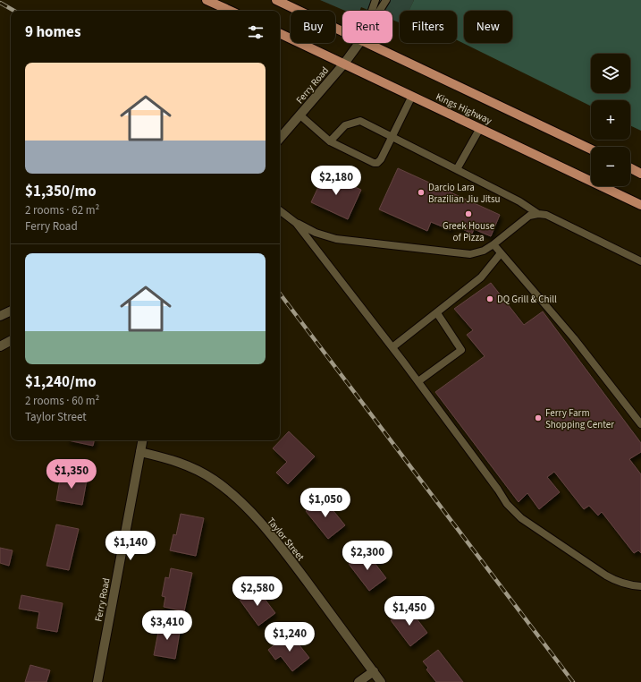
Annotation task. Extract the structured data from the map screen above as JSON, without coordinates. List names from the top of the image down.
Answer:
{
  "streets": {
    "main road": ["Kings Highway"],
    "street": ["Ferry Road", "Taylor Street"]
  },
  "crossings": [
    ["Ferry Road", "Kings Highway"],
    ["Ferry Road", "Taylor Street"]
  ],
  "places": [
    "Darcio Lara Brazilian Jiu Jitsu",
    "Greek House of Pizza",
    "DQ Grill & Chill",
    "Ferry Farm Shopping Center"
  ],
  "page": {
    "chip": [
      "Buy",
      "Rent",
      "Filters",
      "New"
    ],
    "heading": "9 homes",
    "map_buttons": ["+", "−"],
    "list": [
      {
        "name": "$1,350/mo",
        "note": "2 rooms · 62 m² · Ferry Road"
      },
      {
        "name": "$1,240/mo",
        "note": "2 rooms · 60 m² · Taylor Street"
      }
    ],
    "price": [
      "$2,180",
      "$1,350",
      "$1,050",
      "$1,140",
      "$2,300",
      "$2,580",
      "$1,450",
      "$3,410",
      "$1,240"
    ]
  }
}
